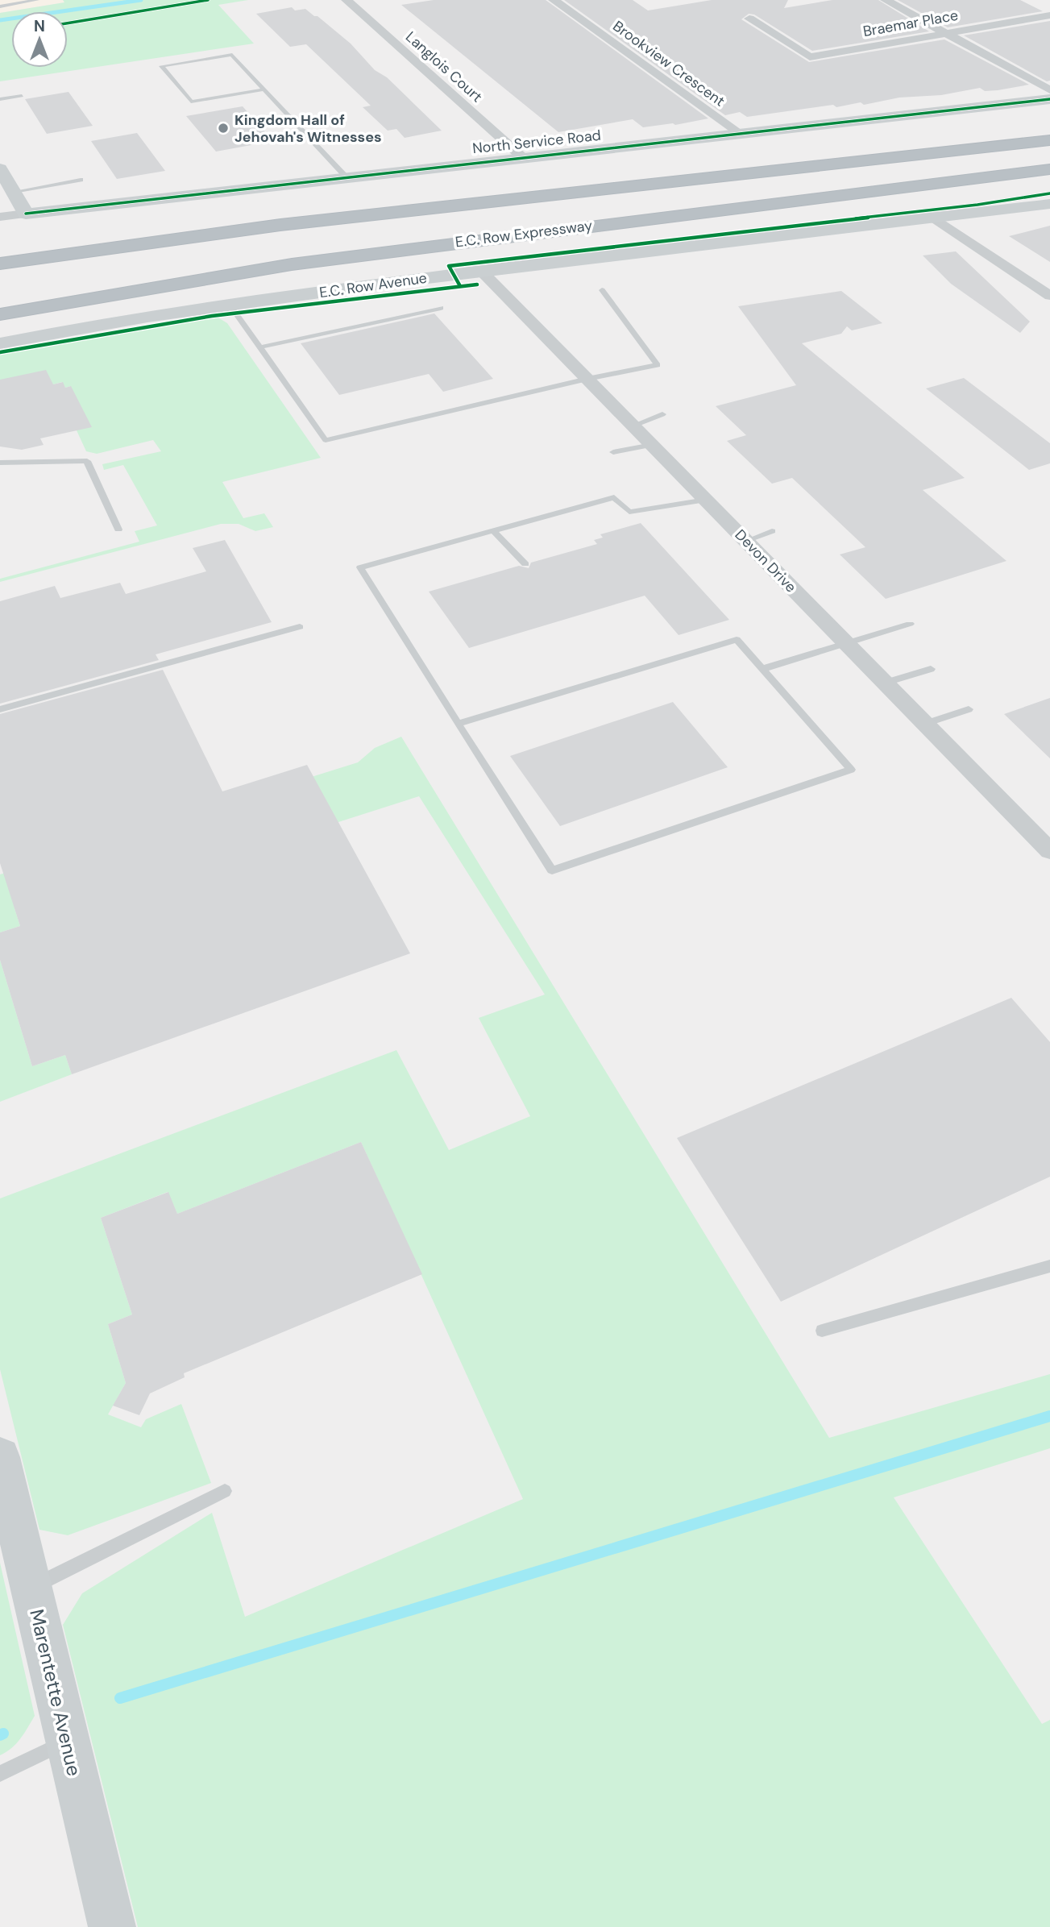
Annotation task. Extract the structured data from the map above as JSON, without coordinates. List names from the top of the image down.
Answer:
{
  "streets": {
    "highway": ["E.C. Row Expressway"],
    "street": [
      "Braemar Place",
      "Brookview Crescent",
      "Langlois Court",
      "North Service Road",
      "E.C. Row Avenue",
      "Devon Drive",
      "Marentette Avenue"
    ]
  },
  "crossings": [
    ["Brookview Crescent", "North Service Road"],
    ["Langlois Court", "North Service Road"],
    ["E.C. Row Avenue", "Devon Drive"]
  ],
  "places": ["Kingdom Hall of Jehovah's Witnesses"],
  "north": "top"
}
